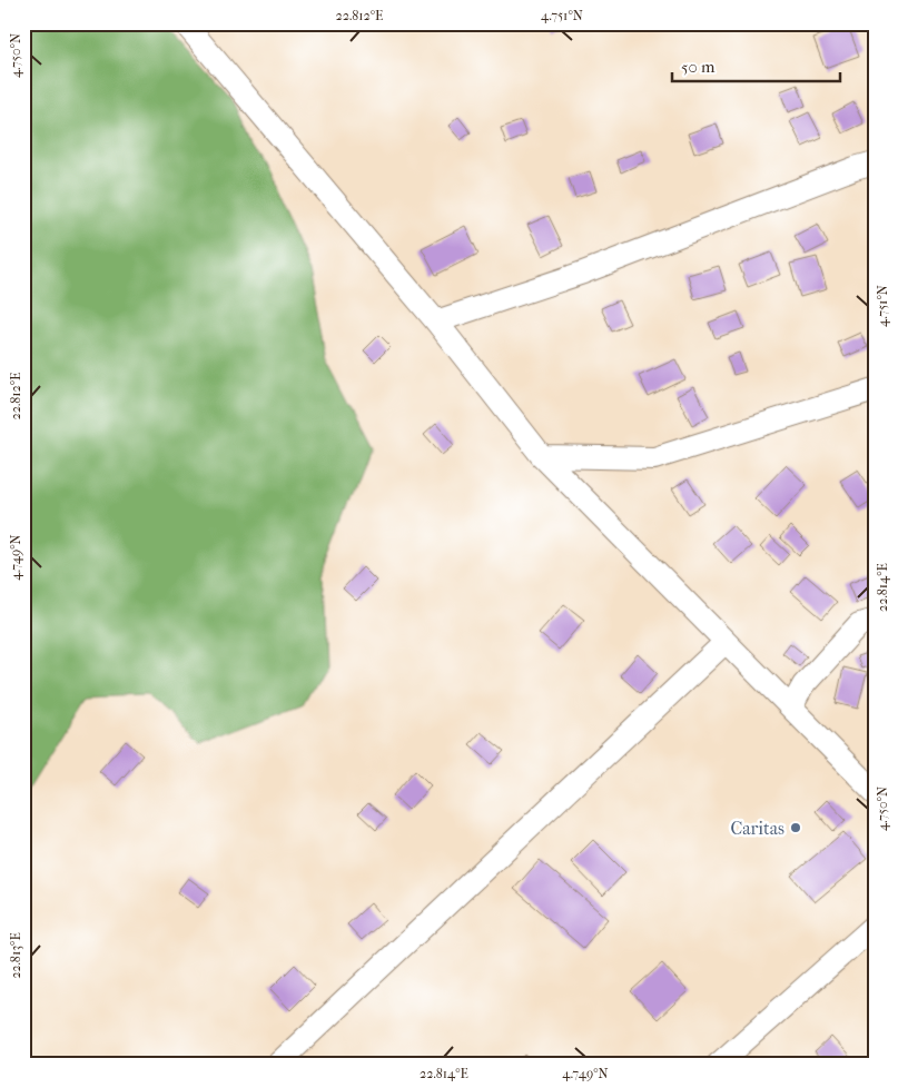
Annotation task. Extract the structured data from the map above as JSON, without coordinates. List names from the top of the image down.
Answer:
{
  "places": ["Caritas"],
  "scale_bar": "50 m",
  "coordinates": [
    "22.812°E",
    "4.751°N",
    "4.750°N",
    "4.749°N",
    "22.814°E",
    "22.813°E"
  ]
}
